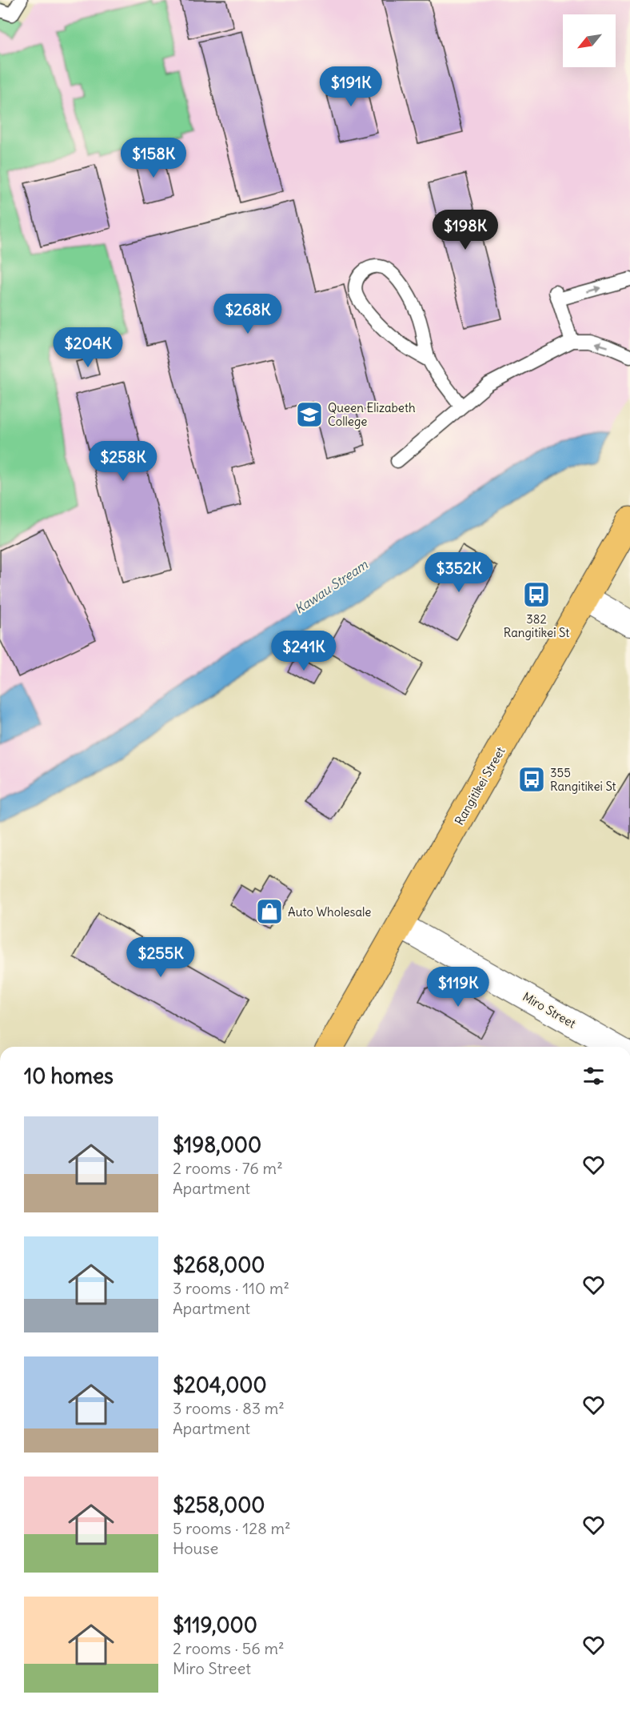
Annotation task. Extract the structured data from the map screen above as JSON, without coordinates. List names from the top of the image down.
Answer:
{
  "streets": {
    "highway": ["Rangitikei Street"],
    "street": ["Miro Street"]
  },
  "crossings": [
    ["Rangitikei Street", "Miro Street"]
  ],
  "water": ["Kawau Stream"],
  "places": {
    "school or university": ["Queen Elizabeth College"],
    "bus stop": ["382 Rangitikei St", "355 Rangitikei St"],
    "shop": ["Auto Wholesale"]
  },
  "north": "bottom left",
  "page": {
    "price": [
      "$191K",
      "$158K",
      "$198K",
      "$268K",
      "$204K",
      "$258K",
      "$352K",
      "$241K",
      "$255K",
      "$119K"
    ],
    "heading": "10 homes",
    "list": [
      {
        "name": "$198,000",
        "note": "2 rooms · 76 m² · Apartment"
      },
      {
        "name": "$268,000",
        "note": "3 rooms · 110 m² · Apartment"
      },
      {
        "name": "$204,000",
        "note": "3 rooms · 83 m² · Apartment"
      },
      {
        "name": "$258,000",
        "note": "5 rooms · 128 m² · House"
      },
      {
        "name": "$119,000",
        "note": "2 rooms · 56 m² · Miro Street"
      }
    ]
  }
}
